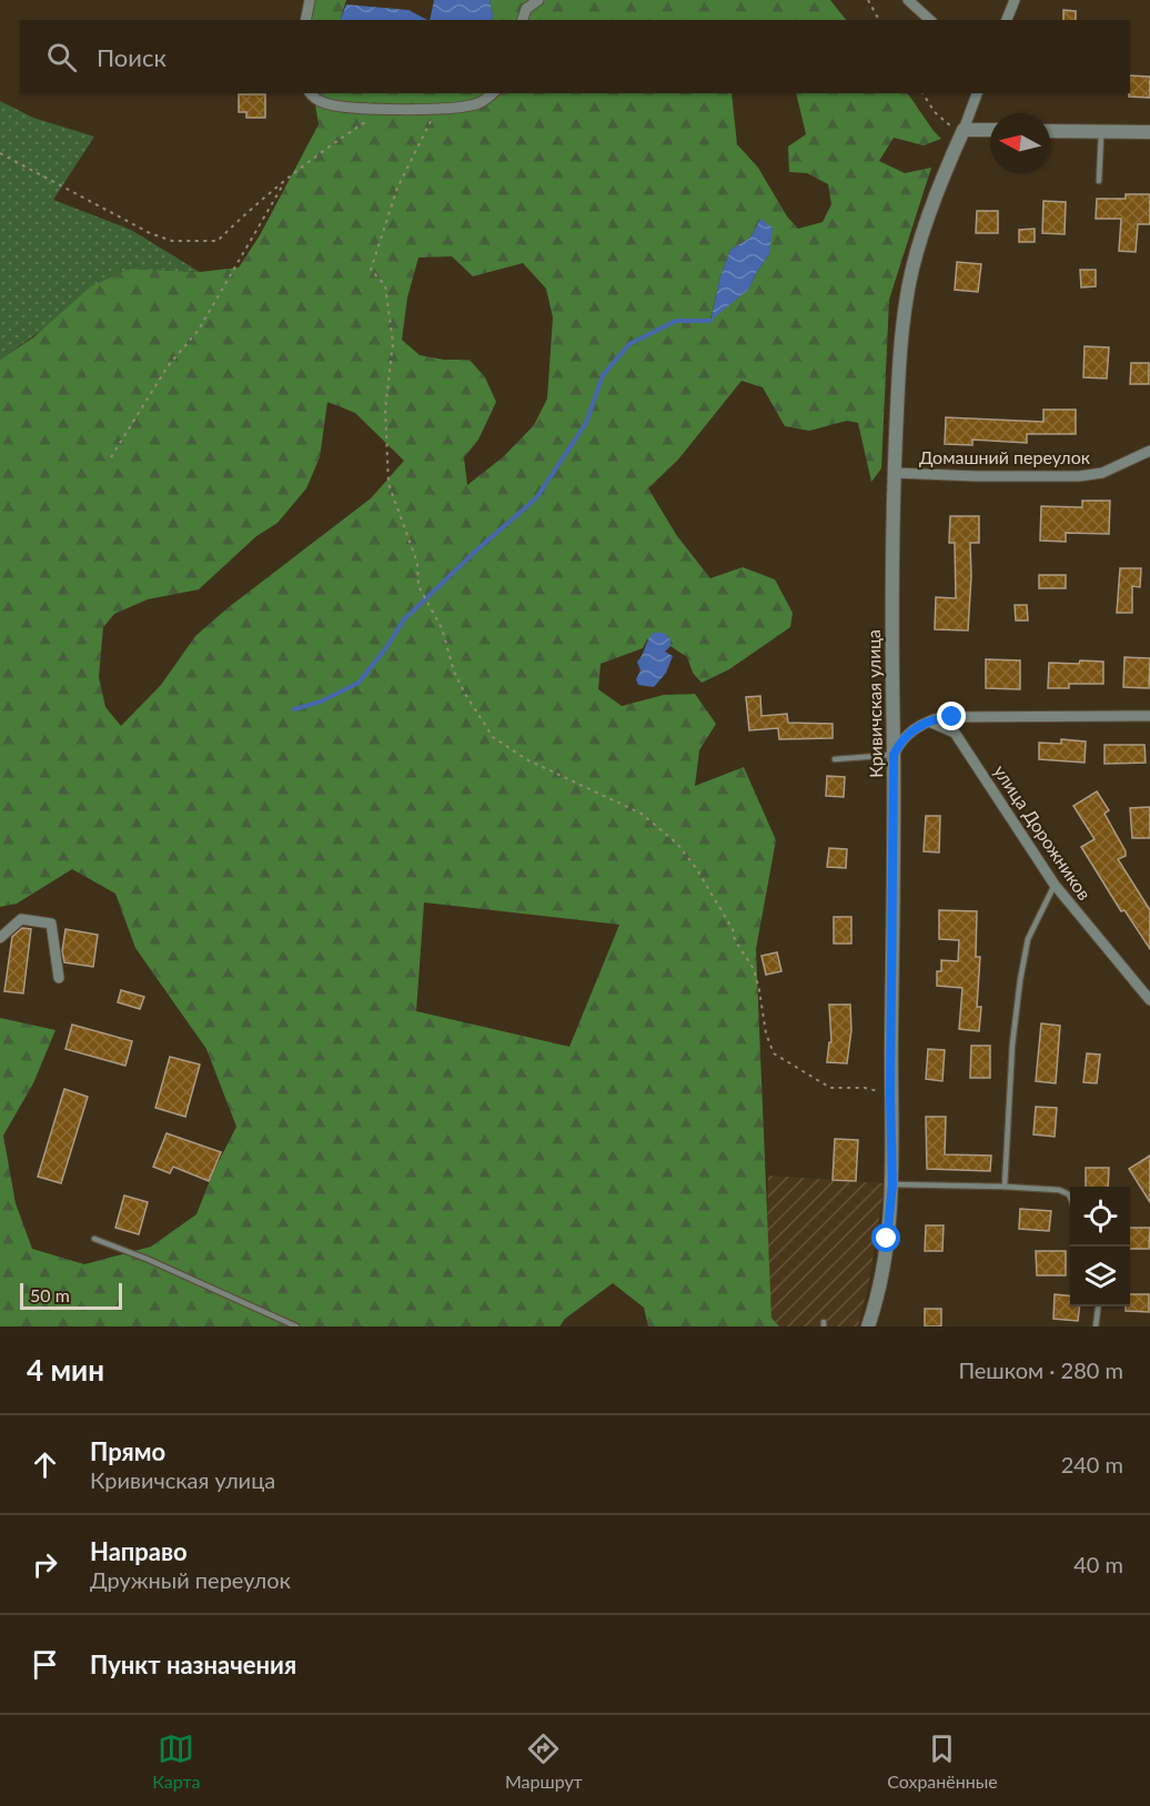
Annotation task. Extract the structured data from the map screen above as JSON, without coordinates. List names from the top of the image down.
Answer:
{
  "streets": {
    "street": ["Домашний переулок", "Кривичская улица", "улица Дорожников"]
  },
  "crossings": [
    ["Домашний переулок", "Кривичская улица"]
  ],
  "scale_bar": "50 m",
  "north": "left",
  "page": {
    "search": "Поиск",
    "scale": "50 m",
    "heading": ["4 мин", "Пешком · 280 m"],
    "list": [
      ["Прямо", "Кривичская улица", "240 m"],
      ["Направо", "Дружный переулок", "40 m"],
      "Пункт назначения"
    ],
    "nav": ["Карта", "Маршрут", "Сохранённые"]
  }
}
